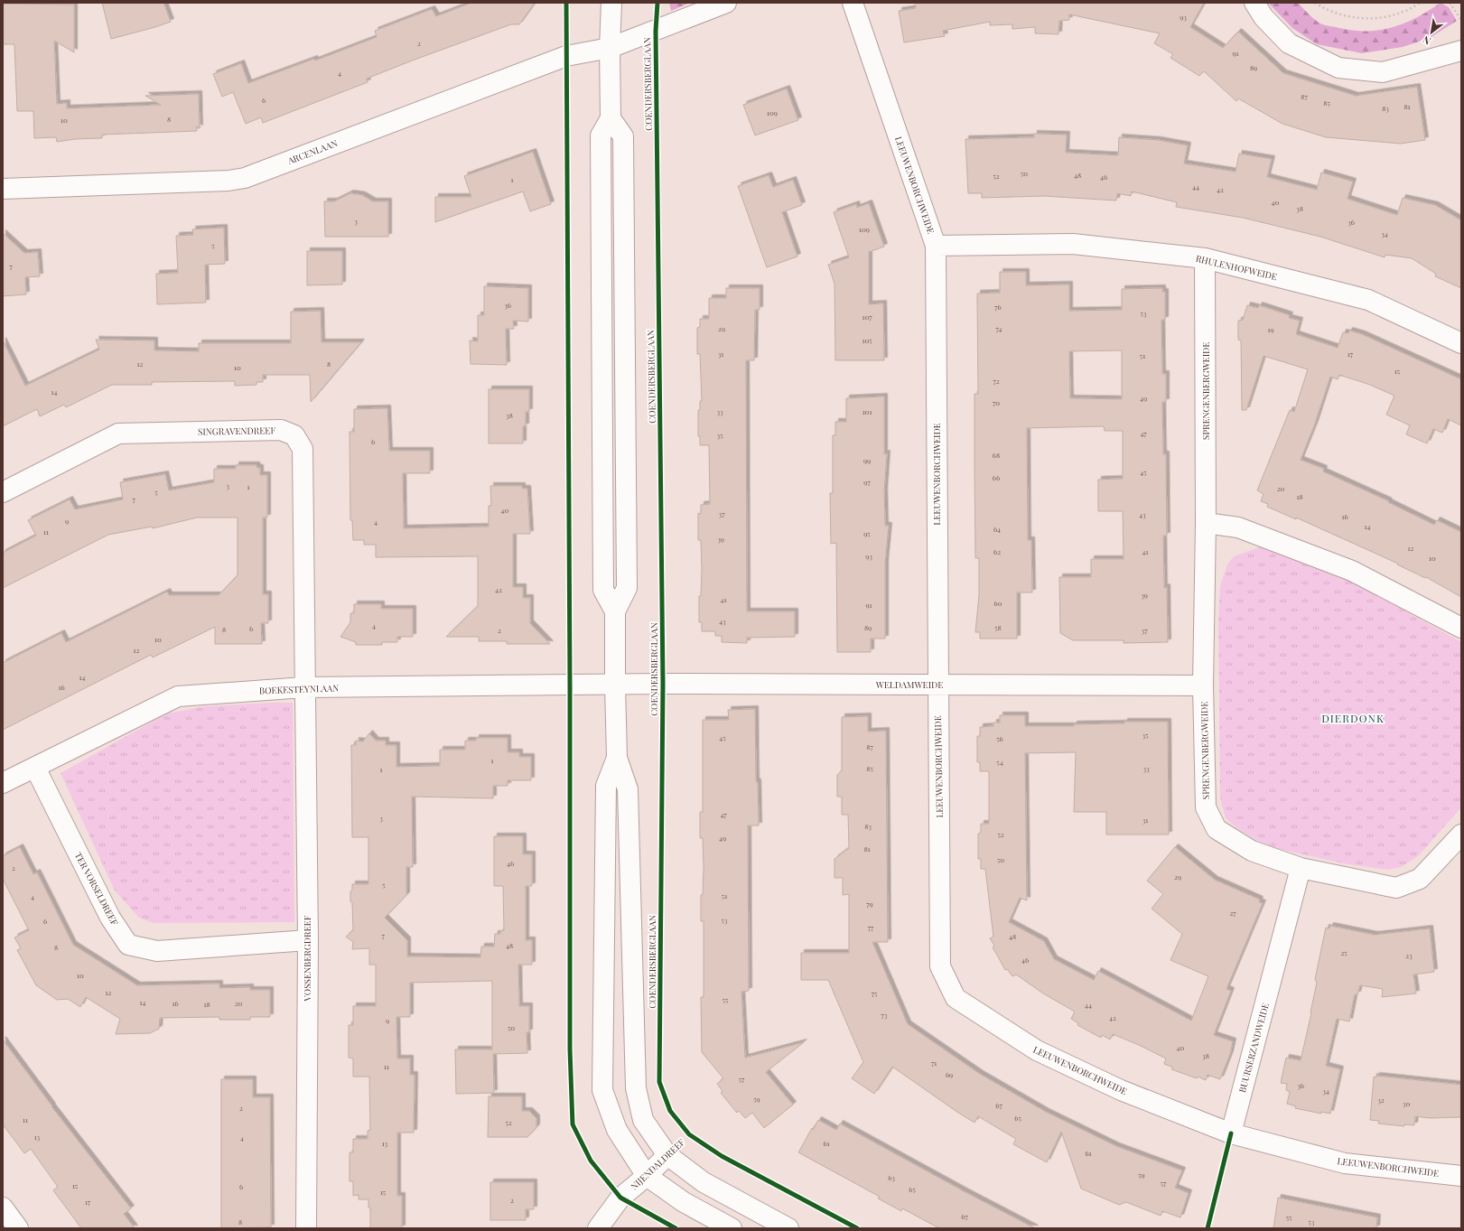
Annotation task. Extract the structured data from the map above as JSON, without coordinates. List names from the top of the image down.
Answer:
{
  "streets": {
    "street": [
      "COENDERSBERGLAAN",
      "ARCENLAAN",
      "LEEUWENBORCHWEIDE",
      "RHULENHOFWEIDE",
      "SPRENGENBERGWEIDE",
      "SINGRAVENDREEF",
      "WELDAMWEIDE",
      "BOEKESTEYNLAAN",
      "TER VORSELDREEF",
      "VOSSENBERGDREEF",
      "BUURSERZANDWEIDE",
      "NIJENDALDREEF"
    ]
  },
  "crossings": [
    ["COENDERSBERGLAAN", "ARCENLAAN"],
    ["COENDERSBERGLAAN", "WELDAMWEIDE"],
    ["COENDERSBERGLAAN", "BOEKESTEYNLAAN"],
    ["COENDERSBERGLAAN", "NIJENDALDREEF"],
    ["LEEUWENBORCHWEIDE", "RHULENHOFWEIDE"],
    ["LEEUWENBORCHWEIDE", "WELDAMWEIDE"],
    ["LEEUWENBORCHWEIDE", "BUURSERZANDWEIDE"],
    ["RHULENHOFWEIDE", "SPRENGENBERGWEIDE"],
    ["SPRENGENBERGWEIDE", "WELDAMWEIDE"],
    ["SPRENGENBERGWEIDE", "BUURSERZANDWEIDE"],
    ["SINGRAVENDREEF", "BOEKESTEYNLAAN"],
    ["SINGRAVENDREEF", "VOSSENBERGDREEF"],
    ["WELDAMWEIDE", "BOEKESTEYNLAAN"],
    ["BOEKESTEYNLAAN", "TER VORSELDREEF"],
    ["BOEKESTEYNLAAN", "VOSSENBERGDREEF"],
    ["TER VORSELDREEF", "VOSSENBERGDREEF"]
  ],
  "districts": ["DIERDONK"],
  "house_numbers": [
    "93",
    "2",
    "91",
    "89",
    "4",
    "87",
    "6",
    "85",
    "81",
    "83",
    "109",
    "8",
    "10",
    "50",
    "48",
    "52",
    "46",
    "1",
    "44",
    "42",
    "40",
    "38",
    "3",
    "36",
    "109",
    "34",
    "5",
    "7",
    "36",
    "76",
    "53",
    "107",
    "29",
    "74",
    "19",
    "105",
    "31",
    "17",
    "51",
    "12",
    "8",
    "10",
    "15",
    "72",
    "14",
    "49",
    "70",
    "33",
    "101",
    "38",
    "47",
    "35",
    "6",
    "68",
    "99",
    "45",
    "66",
    "97",
    "3",
    "1",
    "20",
    "5",
    "18",
    "7",
    "40",
    "37",
    "43",
    "16",
    "9",
    "4",
    "14",
    "64",
    "11",
    "95",
    "39",
    "12",
    "62",
    "41",
    "93",
    "10",
    "42",
    "39",
    "41",
    "60",
    "91",
    "43",
    "4",
    "89",
    "58",
    "6",
    "8",
    "2",
    "37",
    "10",
    "12",
    "14",
    "16",
    "35",
    "45",
    "56",
    "87",
    "1",
    "54",
    "85",
    "33",
    "1",
    "47",
    "3",
    "31",
    "83",
    "52",
    "49",
    "81",
    "50",
    "46",
    "2",
    "29",
    "5",
    "51",
    "4",
    "79",
    "27",
    "53",
    "6",
    "77",
    "7",
    "48",
    "48",
    "8",
    "25",
    "23",
    "46",
    "10",
    "12",
    "75",
    "55",
    "14",
    "16",
    "20",
    "18",
    "44",
    "73",
    "42",
    "9",
    "50",
    "40",
    "38",
    "71",
    "11",
    "69",
    "57",
    "36",
    "34",
    "59",
    "32",
    "30",
    "67",
    "2",
    "65",
    "11",
    "52",
    "13",
    "4",
    "13",
    "61",
    "61",
    "59",
    "63",
    "57",
    "15",
    "6",
    "65",
    "15",
    "2",
    "17",
    "67",
    "55",
    "8",
    "53"
  ],
  "north": "bottom left"
}
